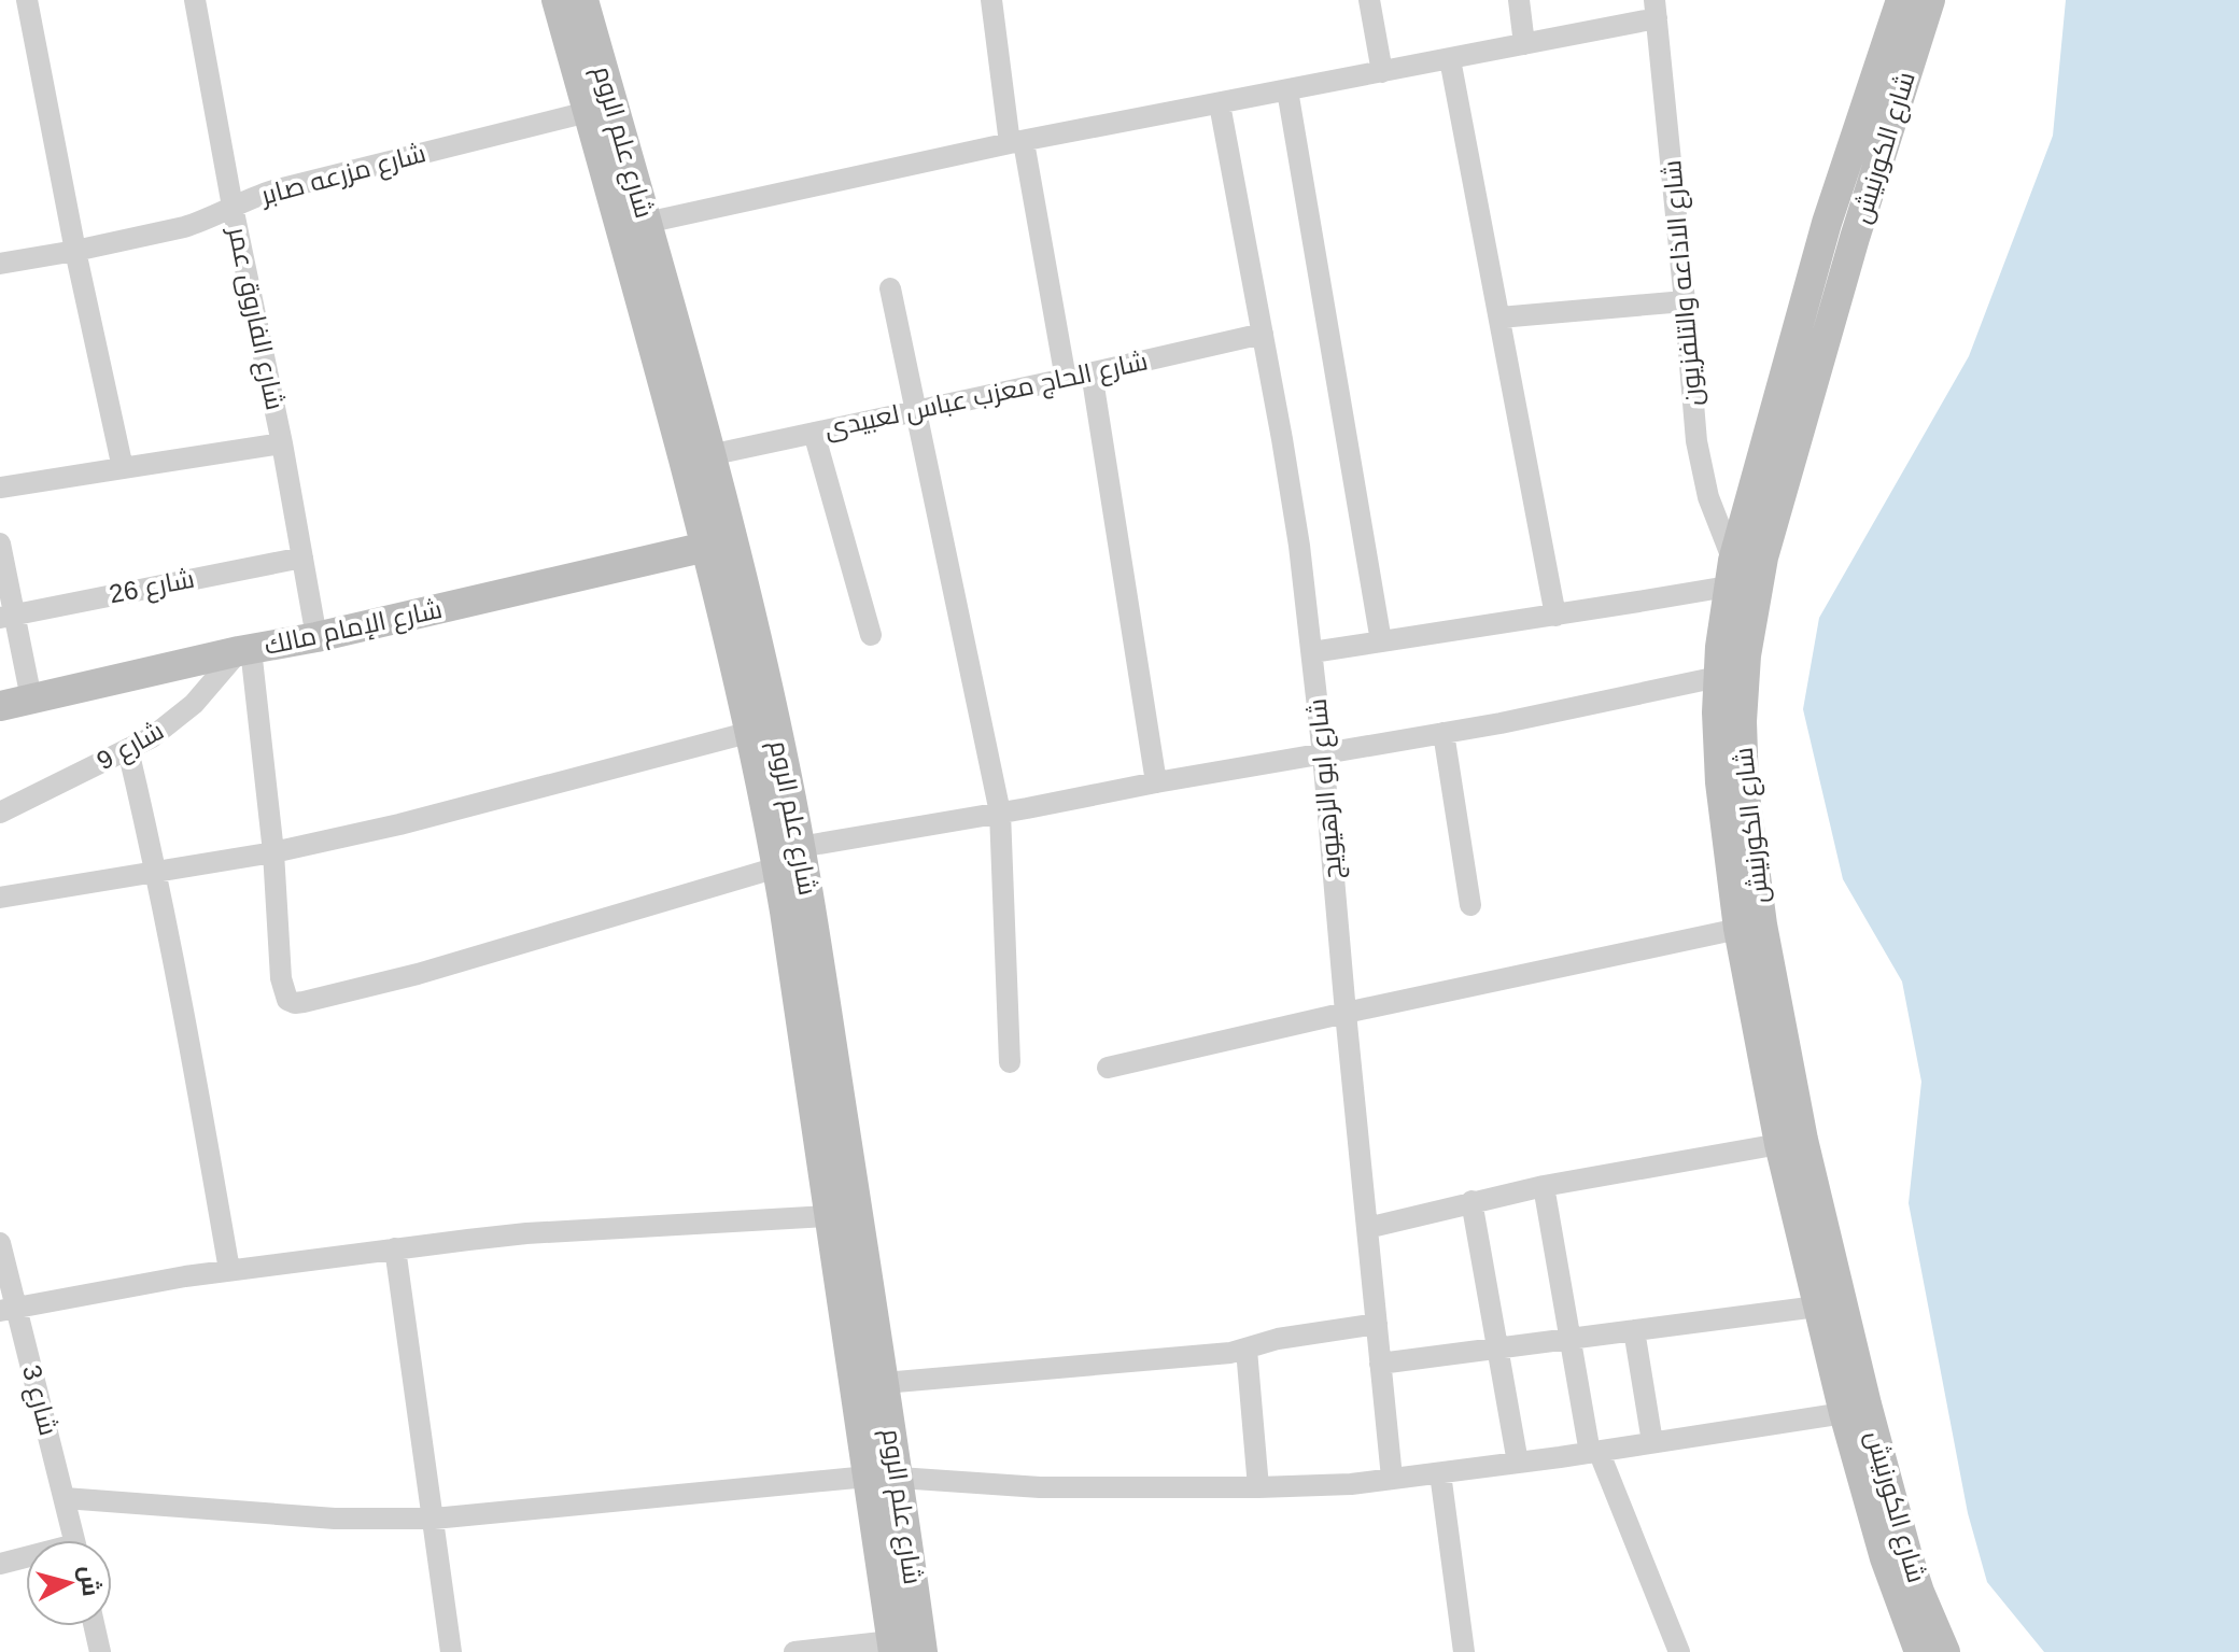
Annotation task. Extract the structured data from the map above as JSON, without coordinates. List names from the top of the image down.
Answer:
{
  "streets": {
    "street": [
      "شارع علم الروم",
      "شارع الكورنيش",
      "شارع مزرعه صابر",
      "شارع الاذاعه والتلفزيون",
      "شارع الفاروق عمر",
      "شارع الحاج معزب عباس لعبيدى",
      "شارع 26",
      "شارع الإمام مالك",
      "شارع 9",
      "شارع ابو الزهيويج",
      "شارع 3"
    ]
  },
  "crossings": [
    ["شارع علم الروم", "شارع مزرعه صابر"],
    ["شارع علم الروم", "شارع الحاج معزب عباس لعبيدى"],
    ["شارع علم الروم", "شارع الإمام مالك"],
    ["شارع الكورنيش", "شارع الاذاعه والتلفزيون"],
    ["شارع مزرعه صابر", "شارع الفاروق عمر"],
    ["شارع الفاروق عمر", "شارع 26"],
    ["شارع الفاروق عمر", "شارع الإمام مالك"],
    ["شارع الحاج معزب عباس لعبيدى", "شارع ابو الزهيويج"],
    ["شارع الإمام مالك", "شارع 9"]
  ],
  "north": "right"
}
